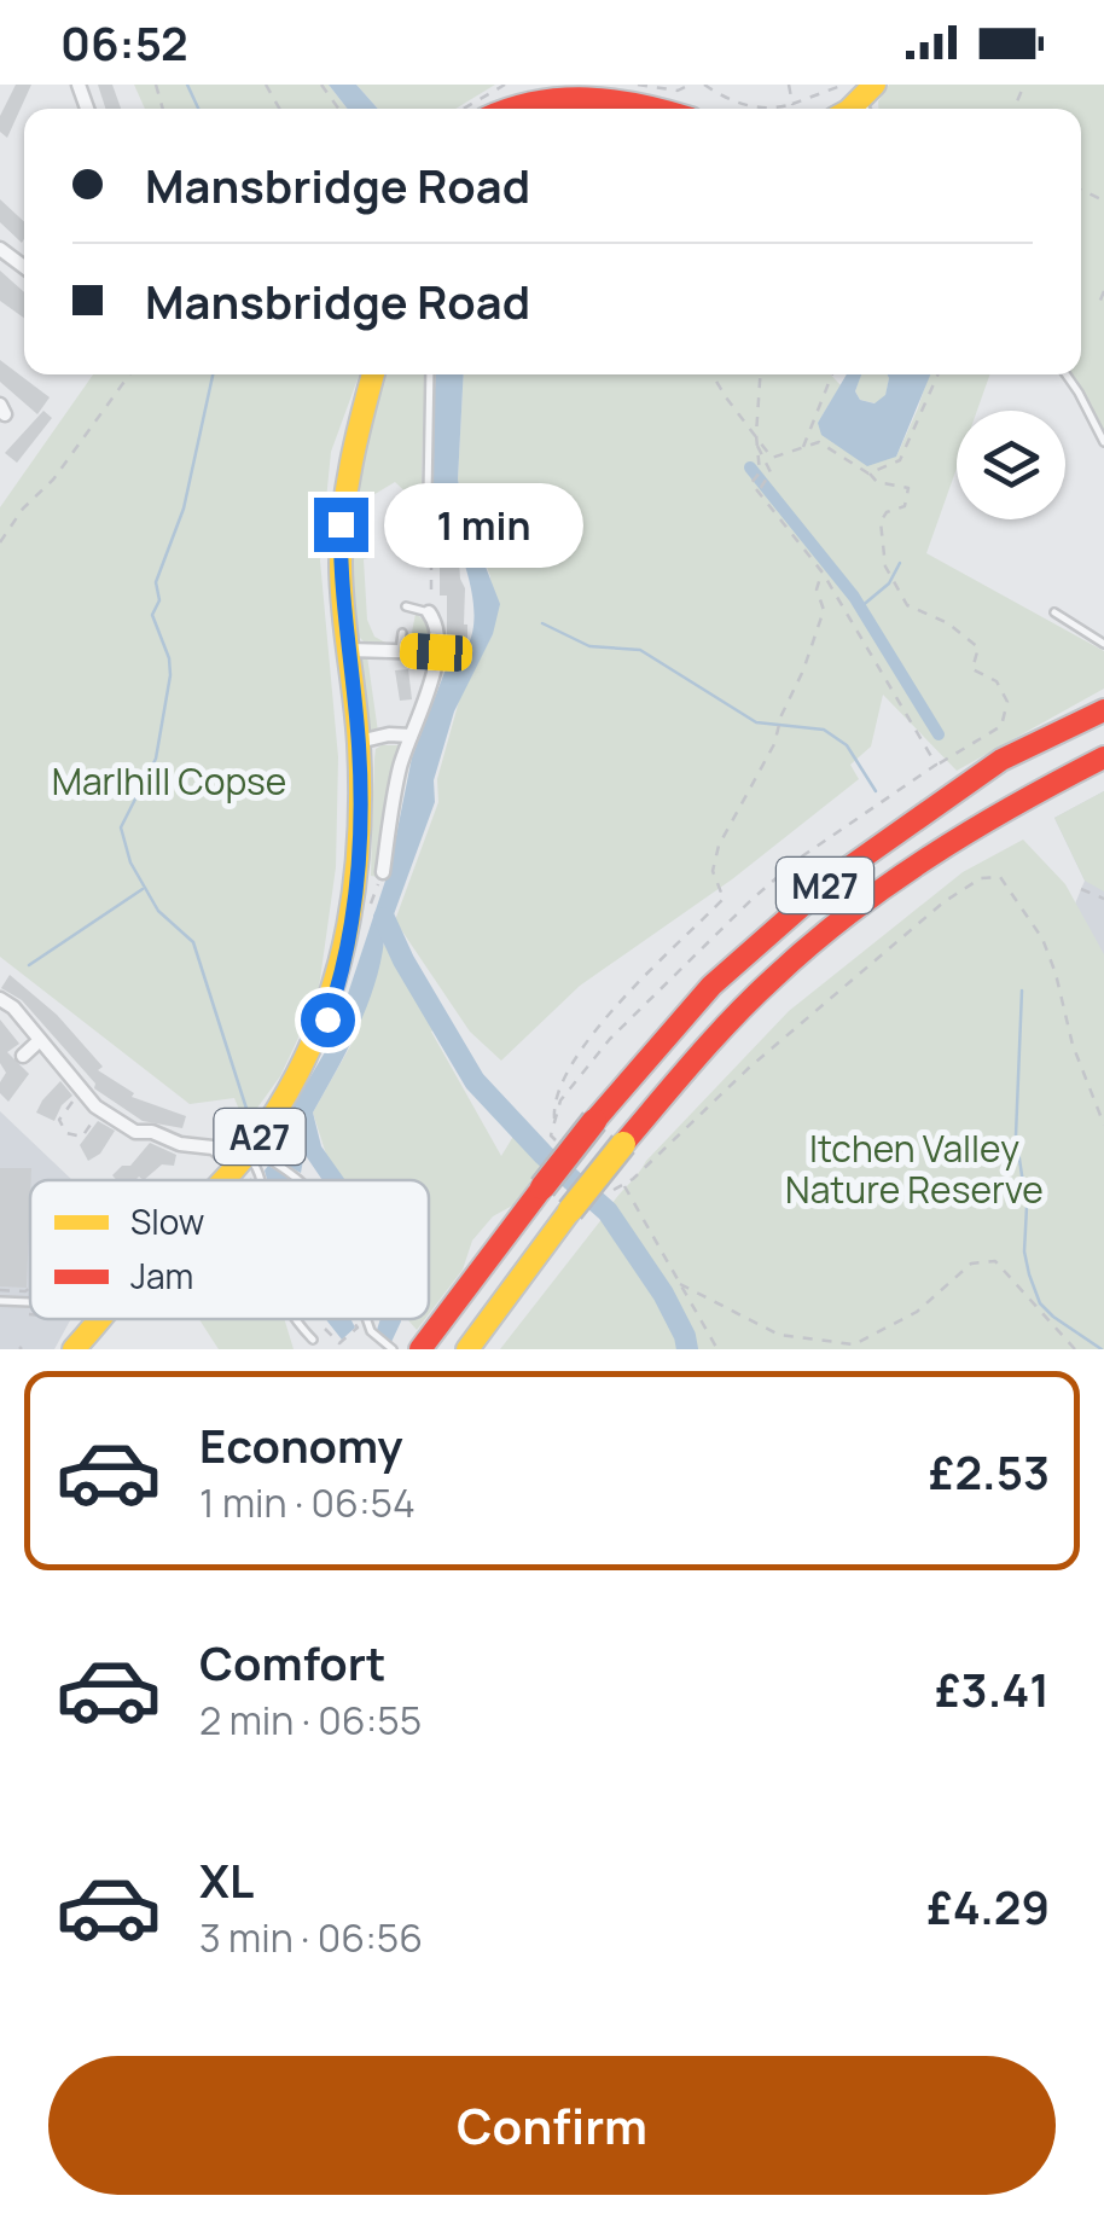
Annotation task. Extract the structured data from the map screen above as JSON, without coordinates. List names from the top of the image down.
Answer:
{
  "streets": {
    "main road": ["M27", "A27"]
  },
  "parks": ["Marlhill Copse", "Itchen Valley Nature Reserve"],
  "legend": ["Slow", "Jam"],
  "page": {
    "status": "06:52",
    "banner": ["Mansbridge Road", "Mansbridge Road"],
    "bubble": "1 min",
    "list": [
      {
        "name": "Economy",
        "note": "1 min · 06:54",
        "value": "£2.53"
      },
      {
        "name": "Comfort",
        "note": "2 min · 06:55",
        "value": "£3.41"
      },
      {
        "name": "XL",
        "note": "3 min · 06:56",
        "value": "£4.29"
      }
    ],
    "buttons": "Confirm"
  }
}
